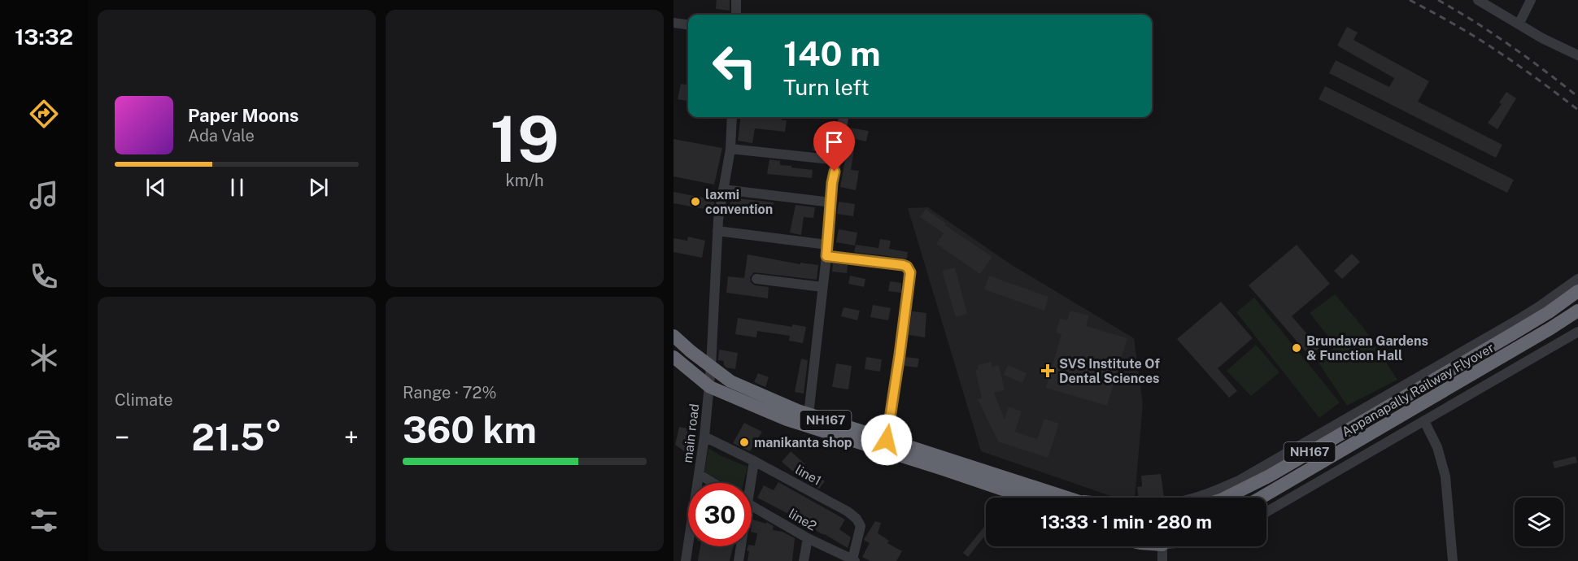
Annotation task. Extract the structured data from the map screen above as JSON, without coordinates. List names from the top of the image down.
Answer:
{
  "streets": {
    "highway": ["Appanapally Railway Flyover", "NH167"],
    "street": ["main road", "line1", "line2"]
  },
  "crossings": [
    ["NH167", "main road"],
    ["main road", "line1"],
    ["line1", "line2"]
  ],
  "places": {
    "other": ["laxmi convention", "Brundavan Gardens & Function Hall", "manikanta shop"],
    "health": ["SVS Institute Of Dental Sciences"]
  },
  "page": {
    "tabs": "13:32",
    "tile": [
      ["19", "km/h"],
      "Climate",
      ["Range · 72%", "360 km"]
    ],
    "turn": ["140 m", "Turn left"],
    "song": ["Paper Moons", "Ada Vale"],
    "heat": ["−", "21.5°", "+"],
    "limit": "30",
    "trip": "13:33 · 1 min · 280 m"
  }
}
